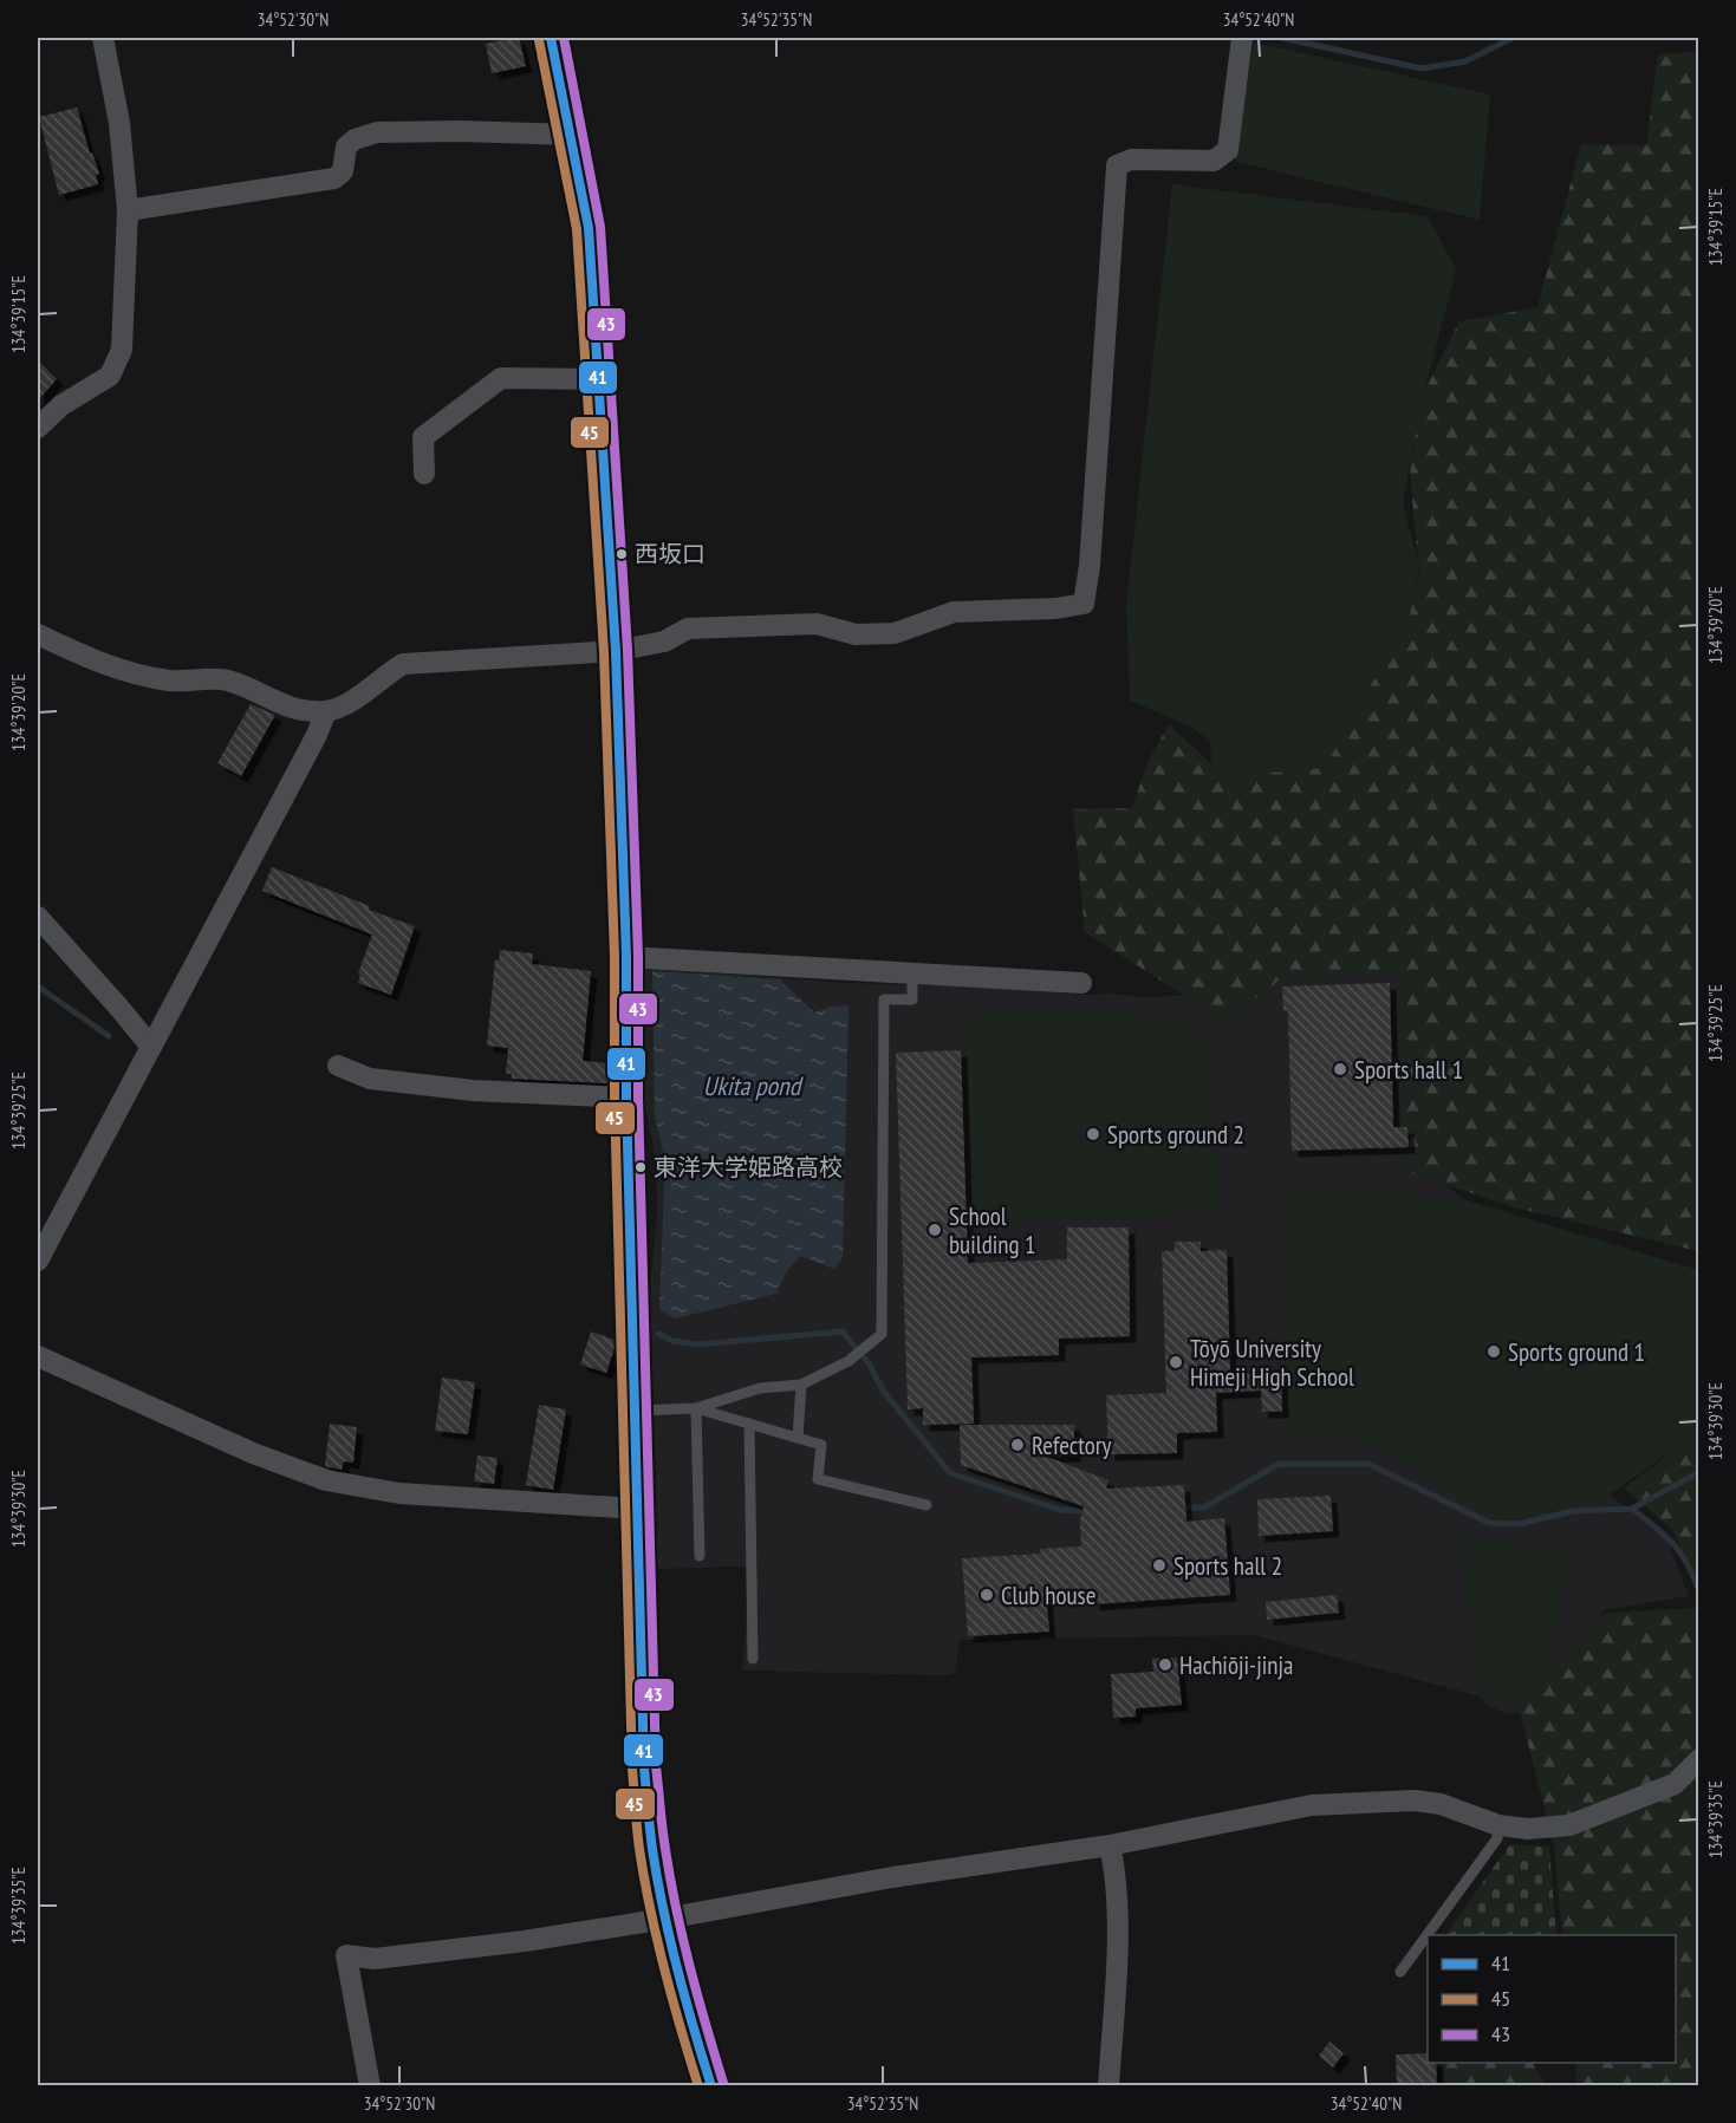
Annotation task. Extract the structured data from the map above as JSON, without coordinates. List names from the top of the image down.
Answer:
{
  "water": ["Ukita pond"],
  "places": [
    "西坂口",
    "Sports hall 1",
    "Sports ground 2",
    "東洋大学姫路高校",
    "School building 1",
    "Sports ground 1",
    "Tōyō University Himeji High School",
    "Refectory",
    "Sports hall 2",
    "Club house",
    "Hachiōji-jinja"
  ],
  "lines": ["transit line 41", "transit line 43", "transit line 45"],
  "legend": ["41", "45", "43"],
  "coordinates": [
    "34°52'30\"N",
    "34°52'35\"N",
    "34°52'40\"N",
    "134°39'15\"E",
    "134°39'20\"E",
    "134°39'25\"E",
    "134°39'30\"E",
    "134°39'35\"E"
  ]
}
